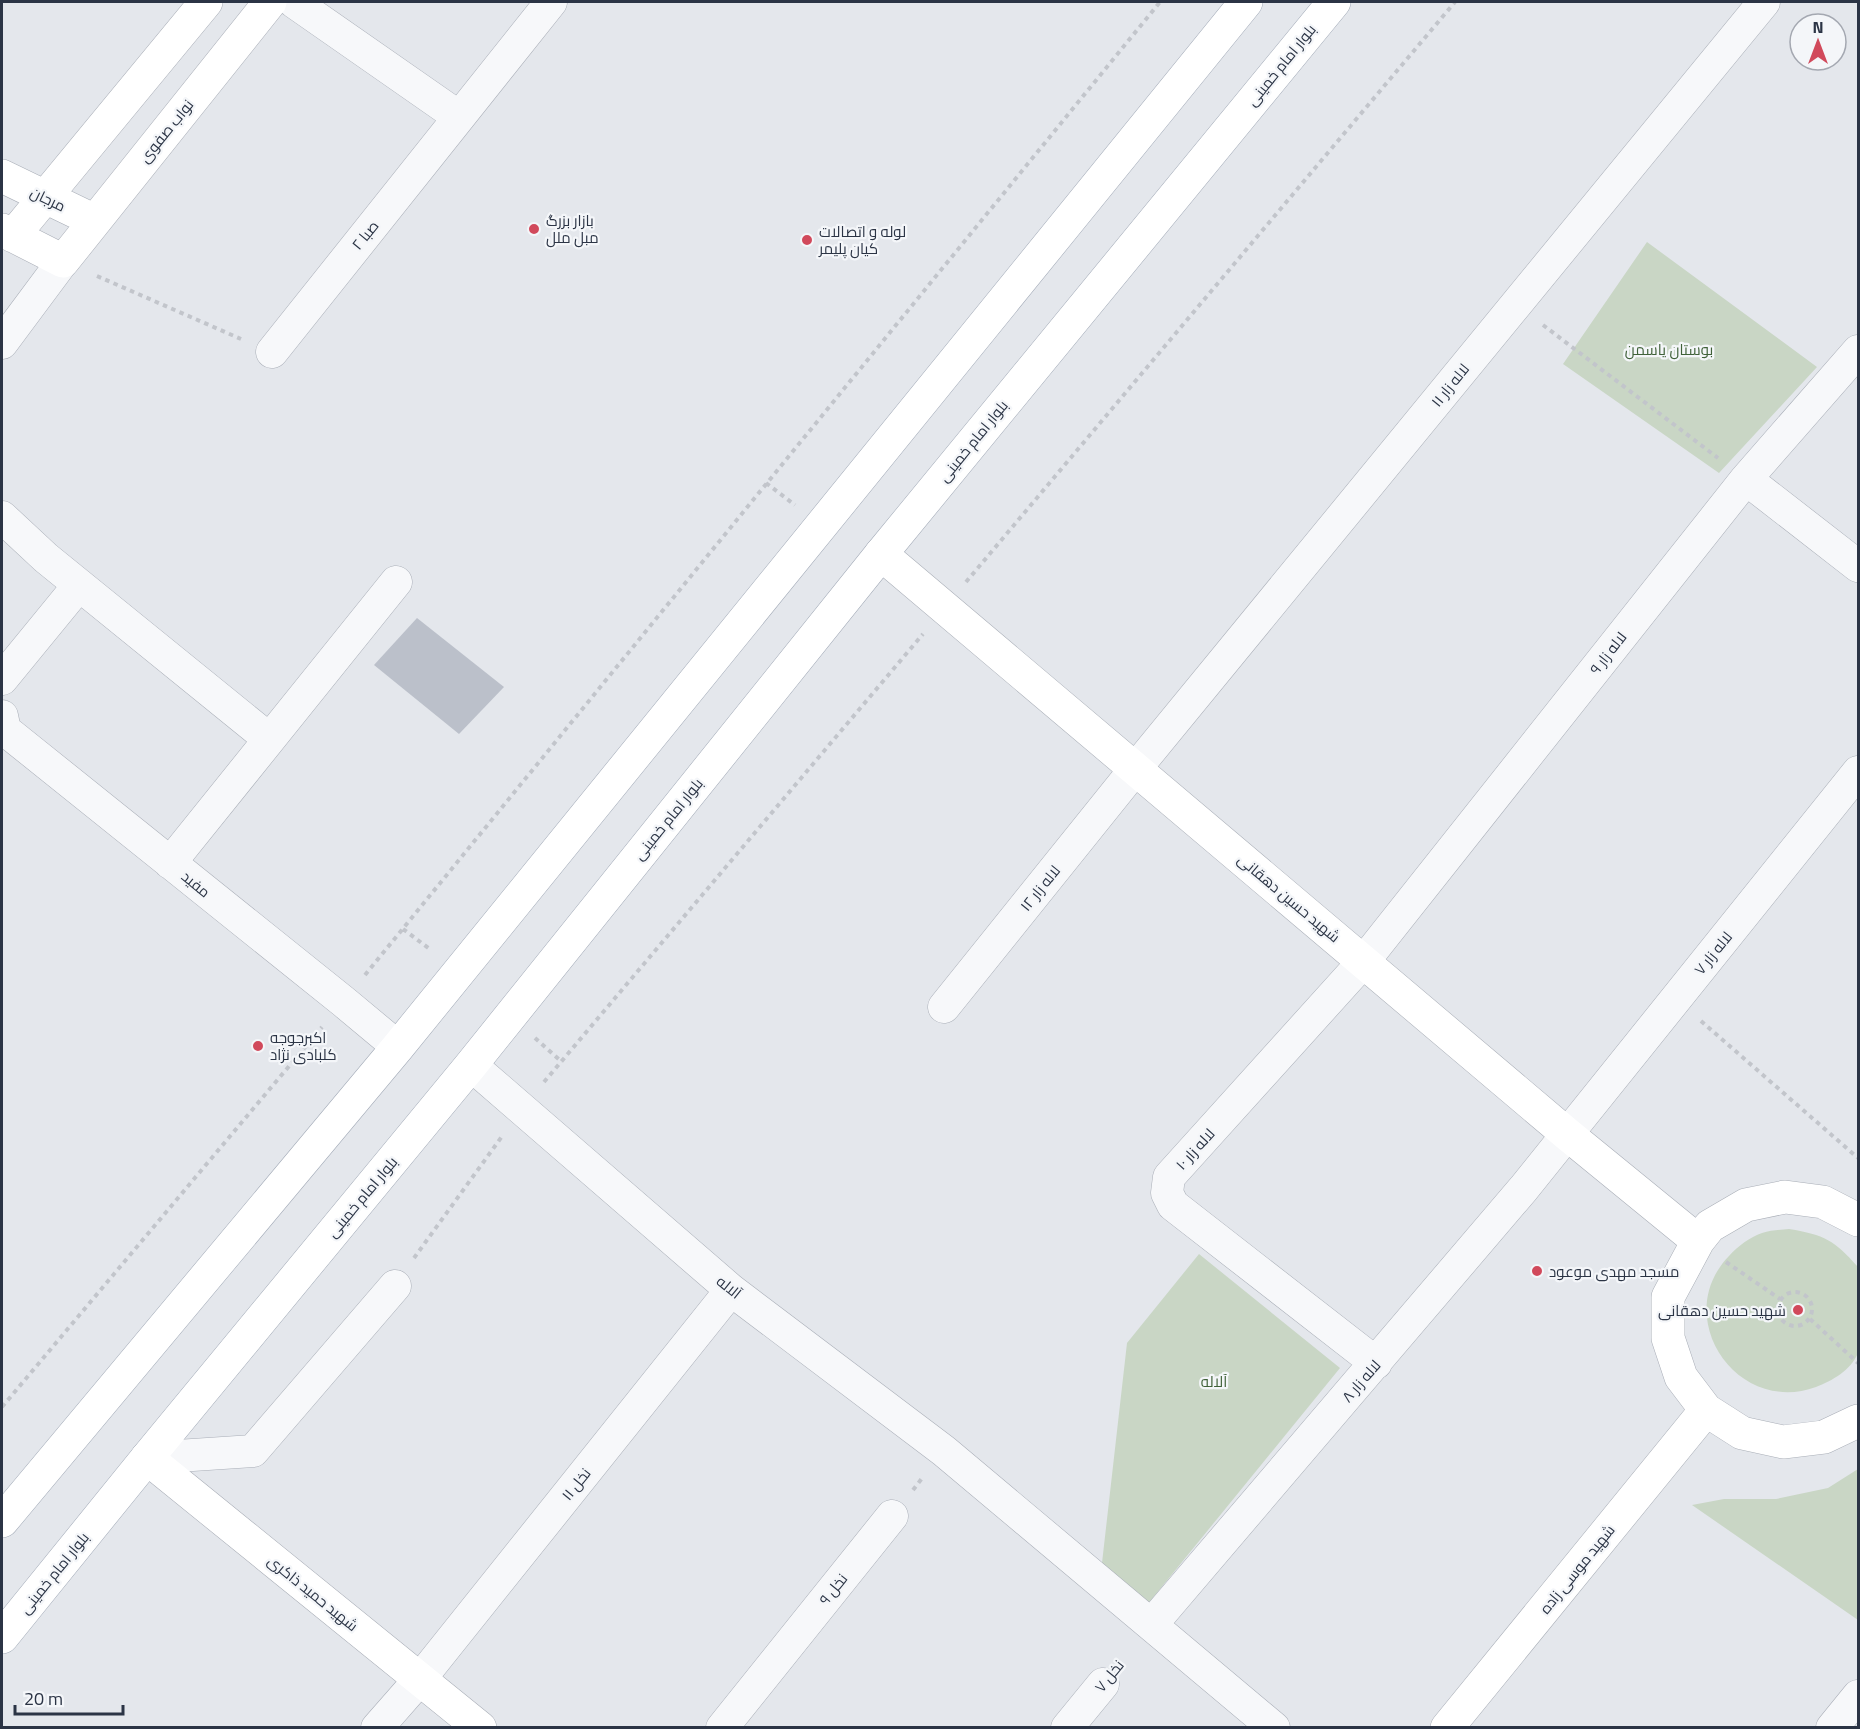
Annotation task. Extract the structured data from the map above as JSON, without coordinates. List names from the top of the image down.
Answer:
{
  "streets": {
    "main road": [
      "بلوار امام خمینی",
      "نواب صفوی",
      "مرجان",
      "شهید حسین دهقانی",
      "شهید موسی زاده",
      "شهید حمید ذاکری"
    ],
    "street": [
      "صبا ۲",
      "لاله زار ۱۱",
      "لاله زار ۹",
      "مفید",
      "لاله زار ۱۲",
      "لاله زار ۷",
      "لاله زار ۱۰",
      "آلاله",
      "لاله زار ۸",
      "نخل ۱۱",
      "نخل ۹",
      "نخل ۷"
    ]
  },
  "crossings": [
    ["بلوار امام خمینی", "شهید حسین دهقانی"],
    ["بلوار امام خمینی", "آلاله"],
    ["بلوار امام خمینی", "شهید حمید ذاکری"],
    ["نواب صفوی", "مرجان"],
    ["لاله زار ۱۱", "لاله زار ۱۲"],
    ["لاله زار ۱۱", "شهید حسین دهقانی"],
    ["لاله زار ۹", "شهید حسین دهقانی"],
    ["لاله زار ۹", "لاله زار ۱۰"],
    ["لاله زار ۱۲", "شهید حسین دهقانی"],
    ["شهید حسین دهقانی", "لاله زار ۷"],
    ["شهید حسین دهقانی", "لاله زار ۱۰"],
    ["شهید حسین دهقانی", "لاله زار ۸"],
    ["لاله زار ۷", "لاله زار ۸"],
    ["لاله زار ۱۰", "لاله زار ۸"],
    ["آلاله", "لاله زار ۸"],
    ["آلاله", "نخل ۱۱"],
    ["نخل ۱۱", "شهید حمید ذاکری"]
  ],
  "parks": ["بوستان یاسمن", "آلاله"],
  "places": [
    "بازار بزرگ مبل ملل",
    "لوله و اتصالات کیان پلیمر",
    "اکبرجوجه کلبادی نژاد",
    "مسجد مهدی موعود",
    "شهید حسین دهقانی"
  ],
  "scale_bar": "20 m",
  "north": "top"
}
